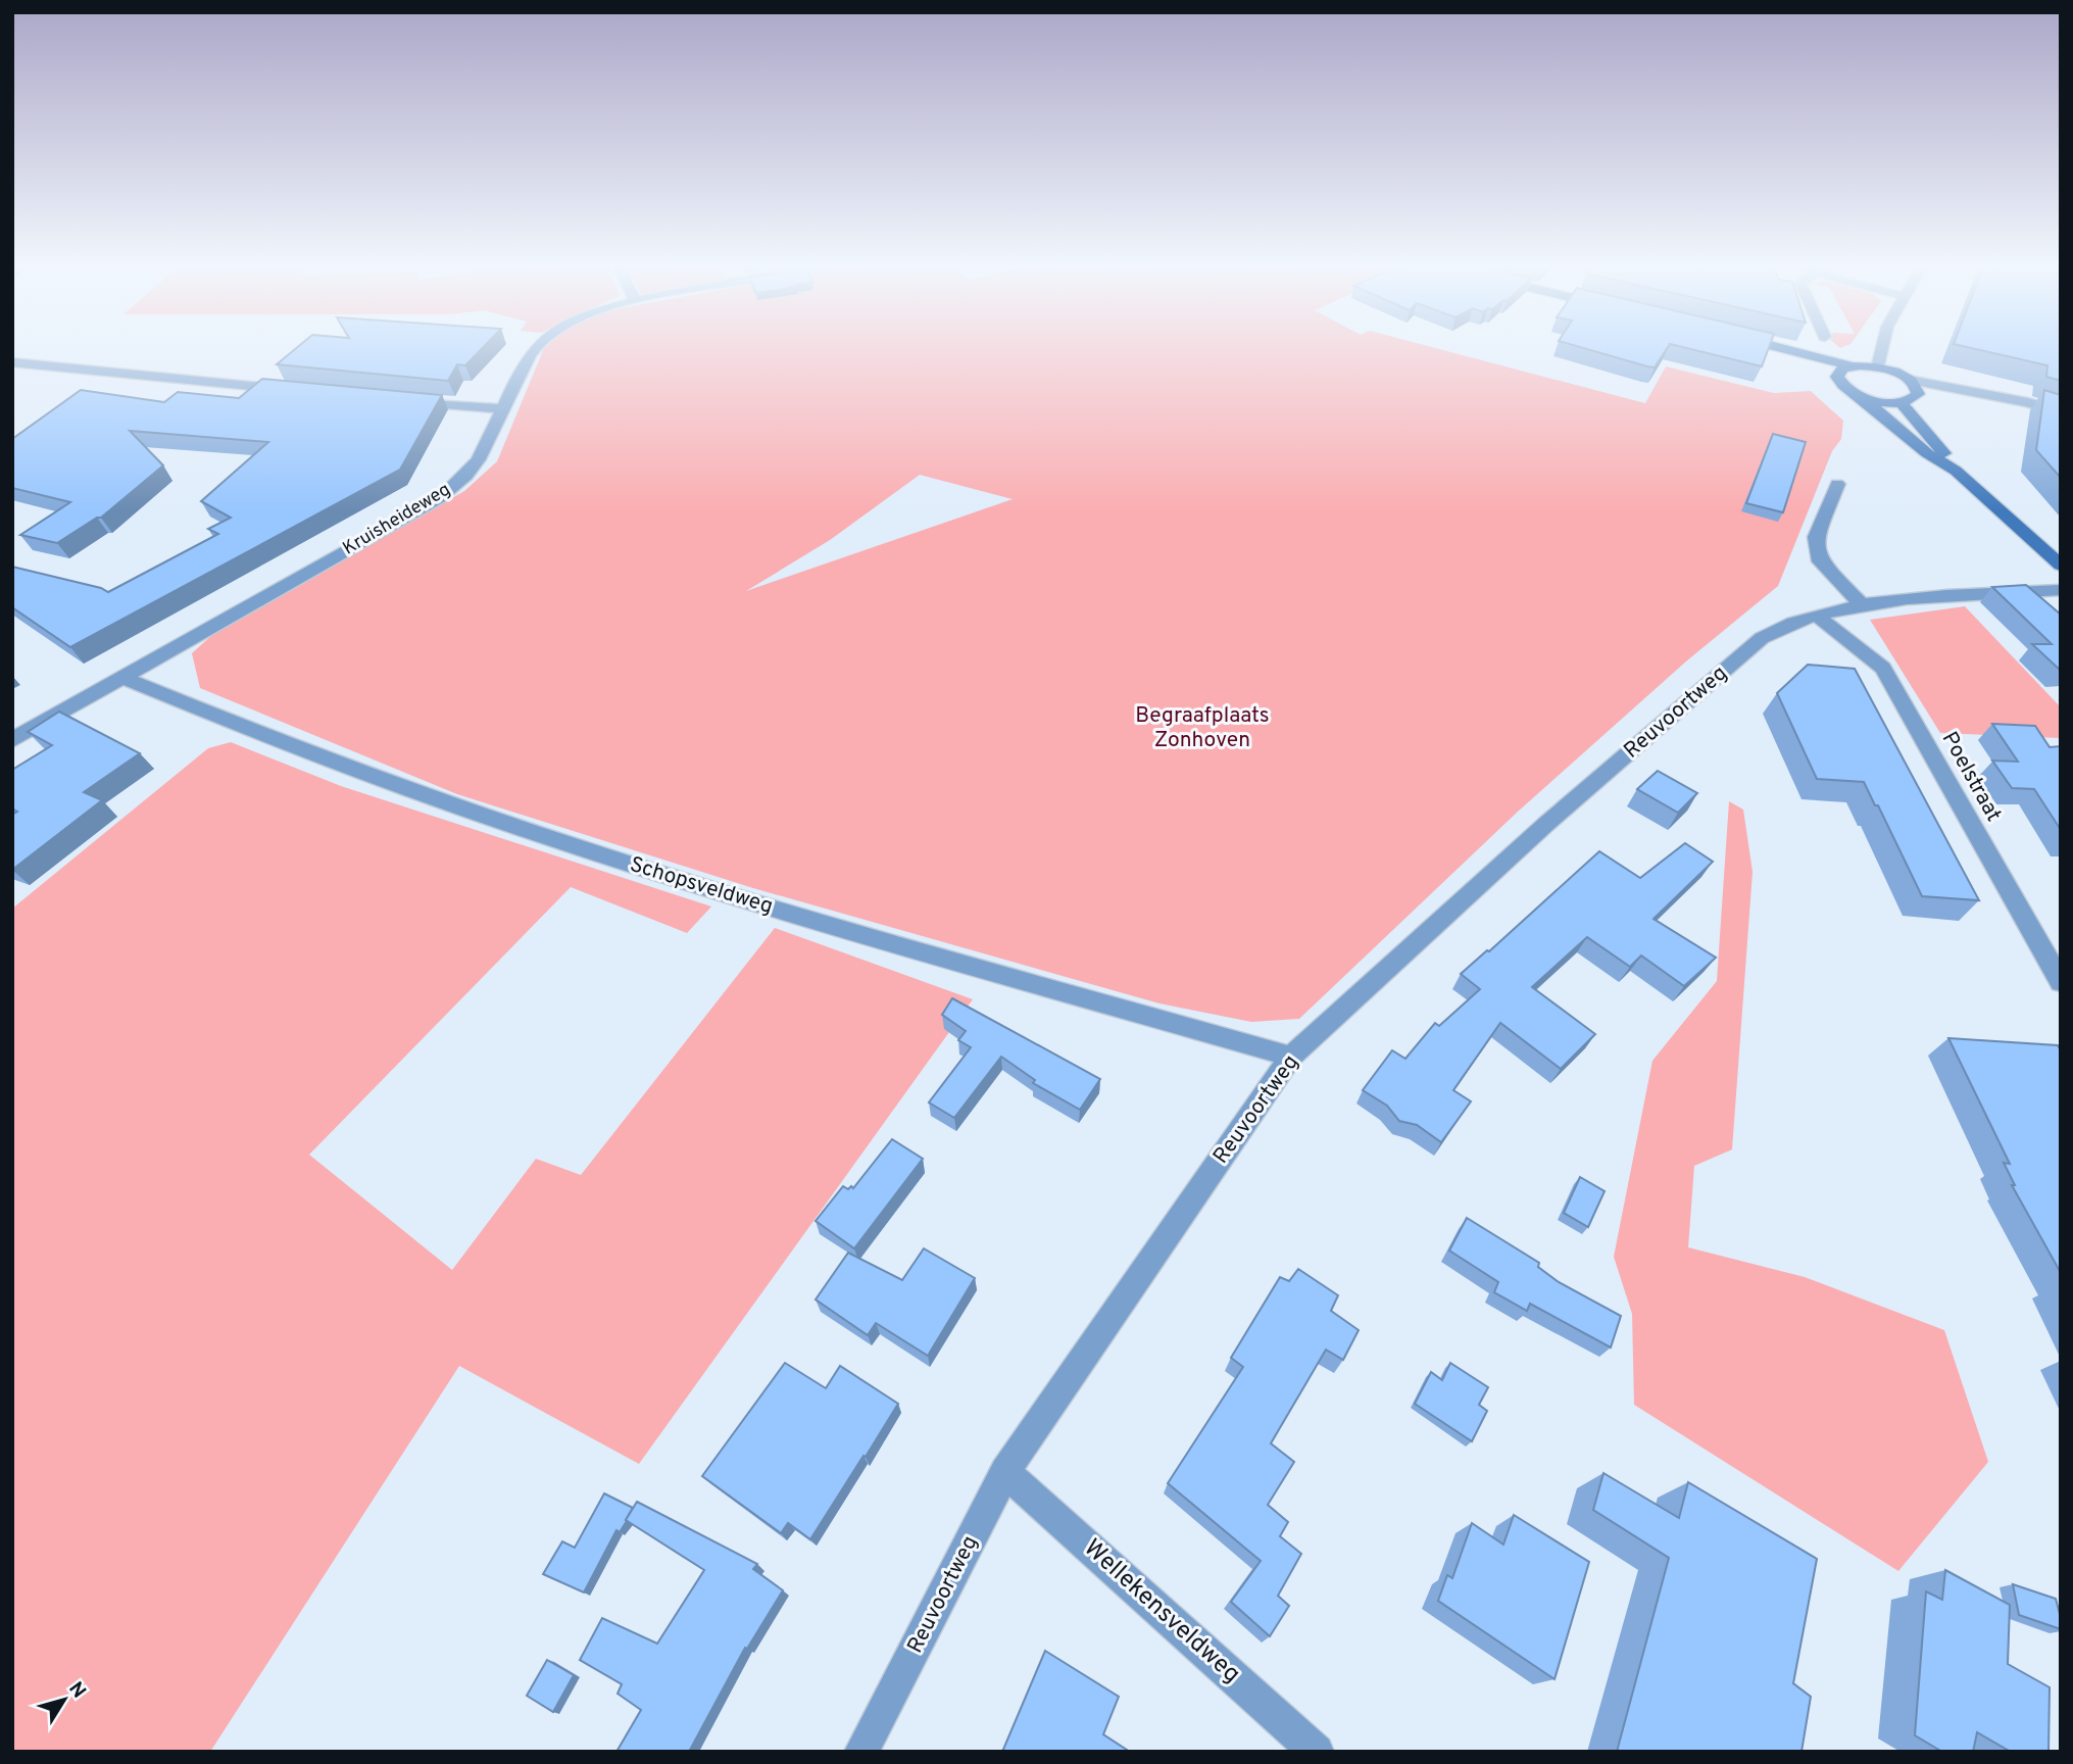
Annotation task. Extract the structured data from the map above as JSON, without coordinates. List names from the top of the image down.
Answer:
{
  "streets": {
    "street": [
      "Kruisheideweg",
      "Reuvoortweg",
      "Poelstraat",
      "Schopsveldweg",
      "Wellekensveldweg"
    ]
  },
  "crossings": [
    ["Kruisheideweg", "Schopsveldweg"],
    ["Reuvoortweg", "Poelstraat"],
    ["Reuvoortweg", "Schopsveldweg"],
    ["Reuvoortweg", "Wellekensveldweg"]
  ],
  "parks": ["Begraafplaats Zonhoven"],
  "north": "top right"
}
